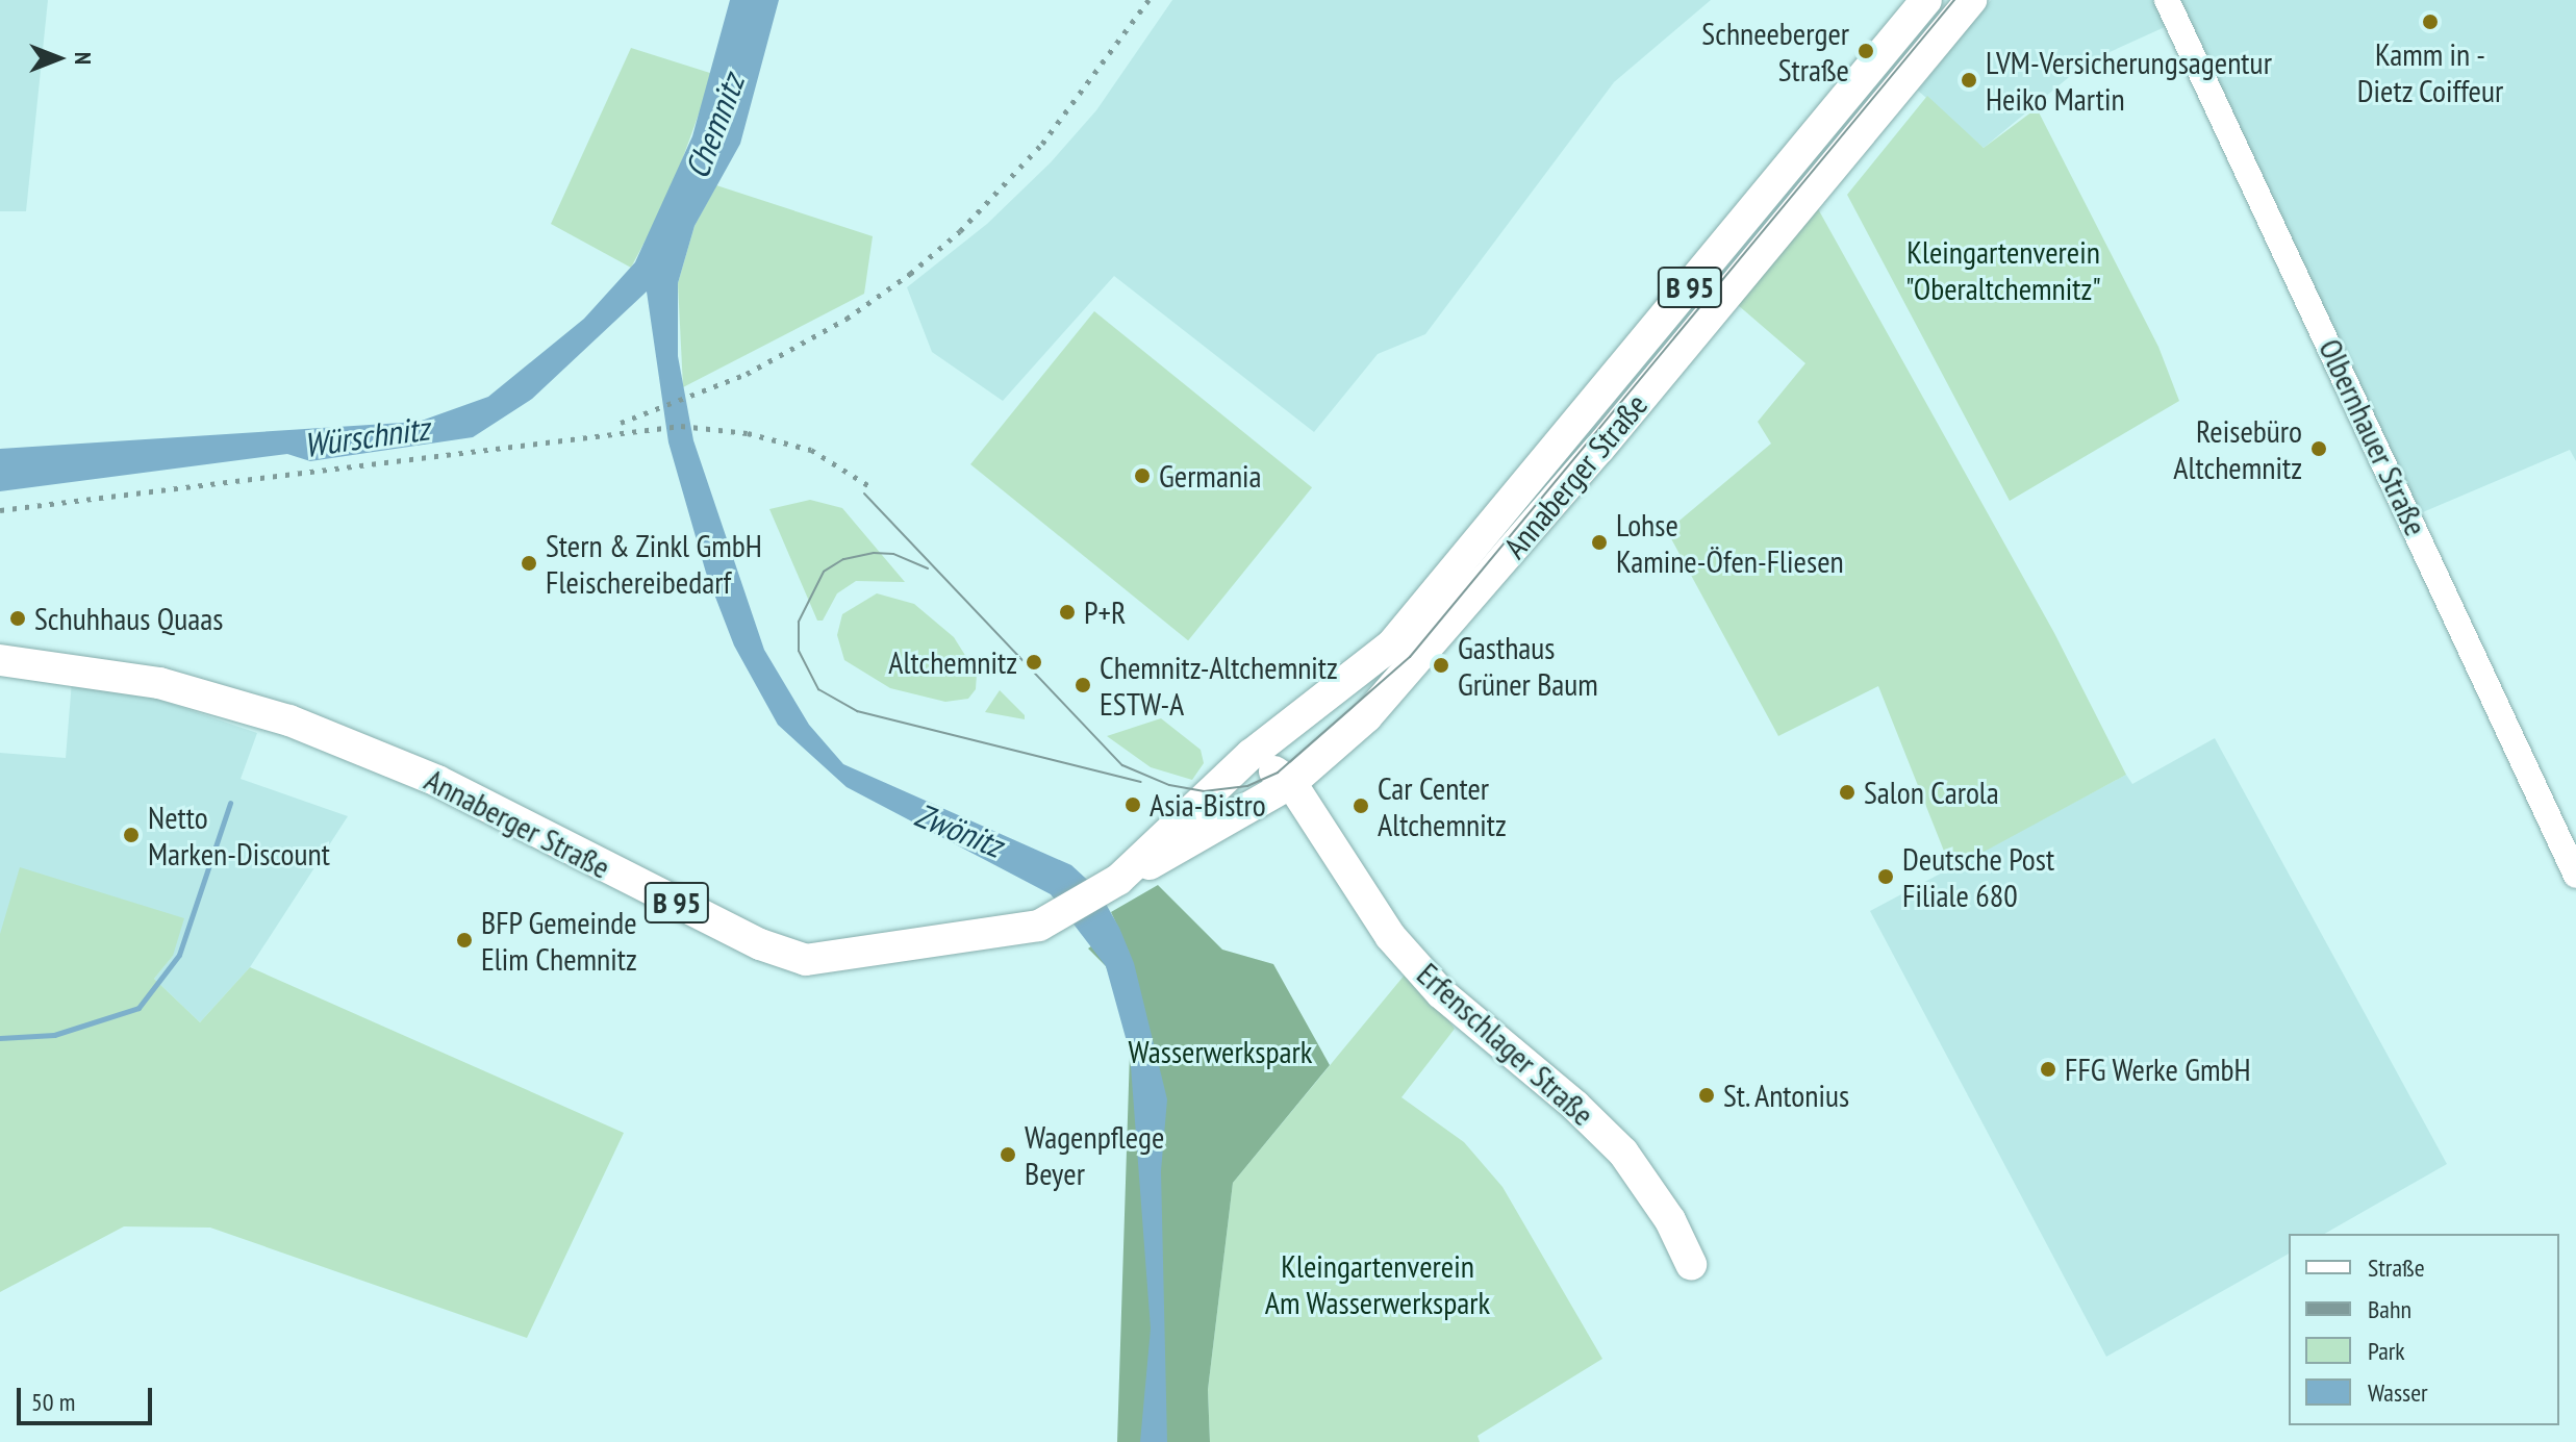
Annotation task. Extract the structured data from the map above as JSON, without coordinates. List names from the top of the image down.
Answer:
{
  "streets": {
    "main road": ["B 95", "Annaberger Straße", "Erfenschlager Straße"],
    "street": ["Olbernhauer Straße"]
  },
  "crossings": [
    ["B 95", "Annaberger Straße"],
    ["Annaberger Straße", "Erfenschlager Straße"]
  ],
  "water": ["Chemnitz", "Würschnitz", "Zwönitz"],
  "parks": ["Kleingartenverein \"Oberaltchemnitz\"", "Wasserwerkspark", "Kleingartenverein Am Wasserwerkspark"],
  "places": [
    "Kamm in - Dietz Coiffeur",
    "Schneeberger Straße",
    "LVM-Versicherungsagentur Heiko Martin",
    "Reisebüro Altchemnitz",
    "Germania",
    "Lohse Kamine-Öfen-Fliesen",
    "Stern & Zinkl GmbH Fleischereibedarf",
    "P+R",
    "Schuhhaus Quaas",
    "Altchemnitz",
    "Gasthaus Grüner Baum",
    "Chemnitz-Altchemnitz ESTW-A",
    "Salon Carola",
    "Asia-Bistro",
    "Car Center Altchemnitz",
    "Netto Marken-Discount",
    "Deutsche Post Filiale 680",
    "BFP Gemeinde Elim Chemnitz",
    "FFG Werke GmbH",
    "St. Antonius",
    "Wagenpflege Beyer"
  ],
  "legend": [
    "Straße",
    "Bahn",
    "Park",
    "Wasser"
  ],
  "scale_bar": "50 m",
  "north": "right"
}
